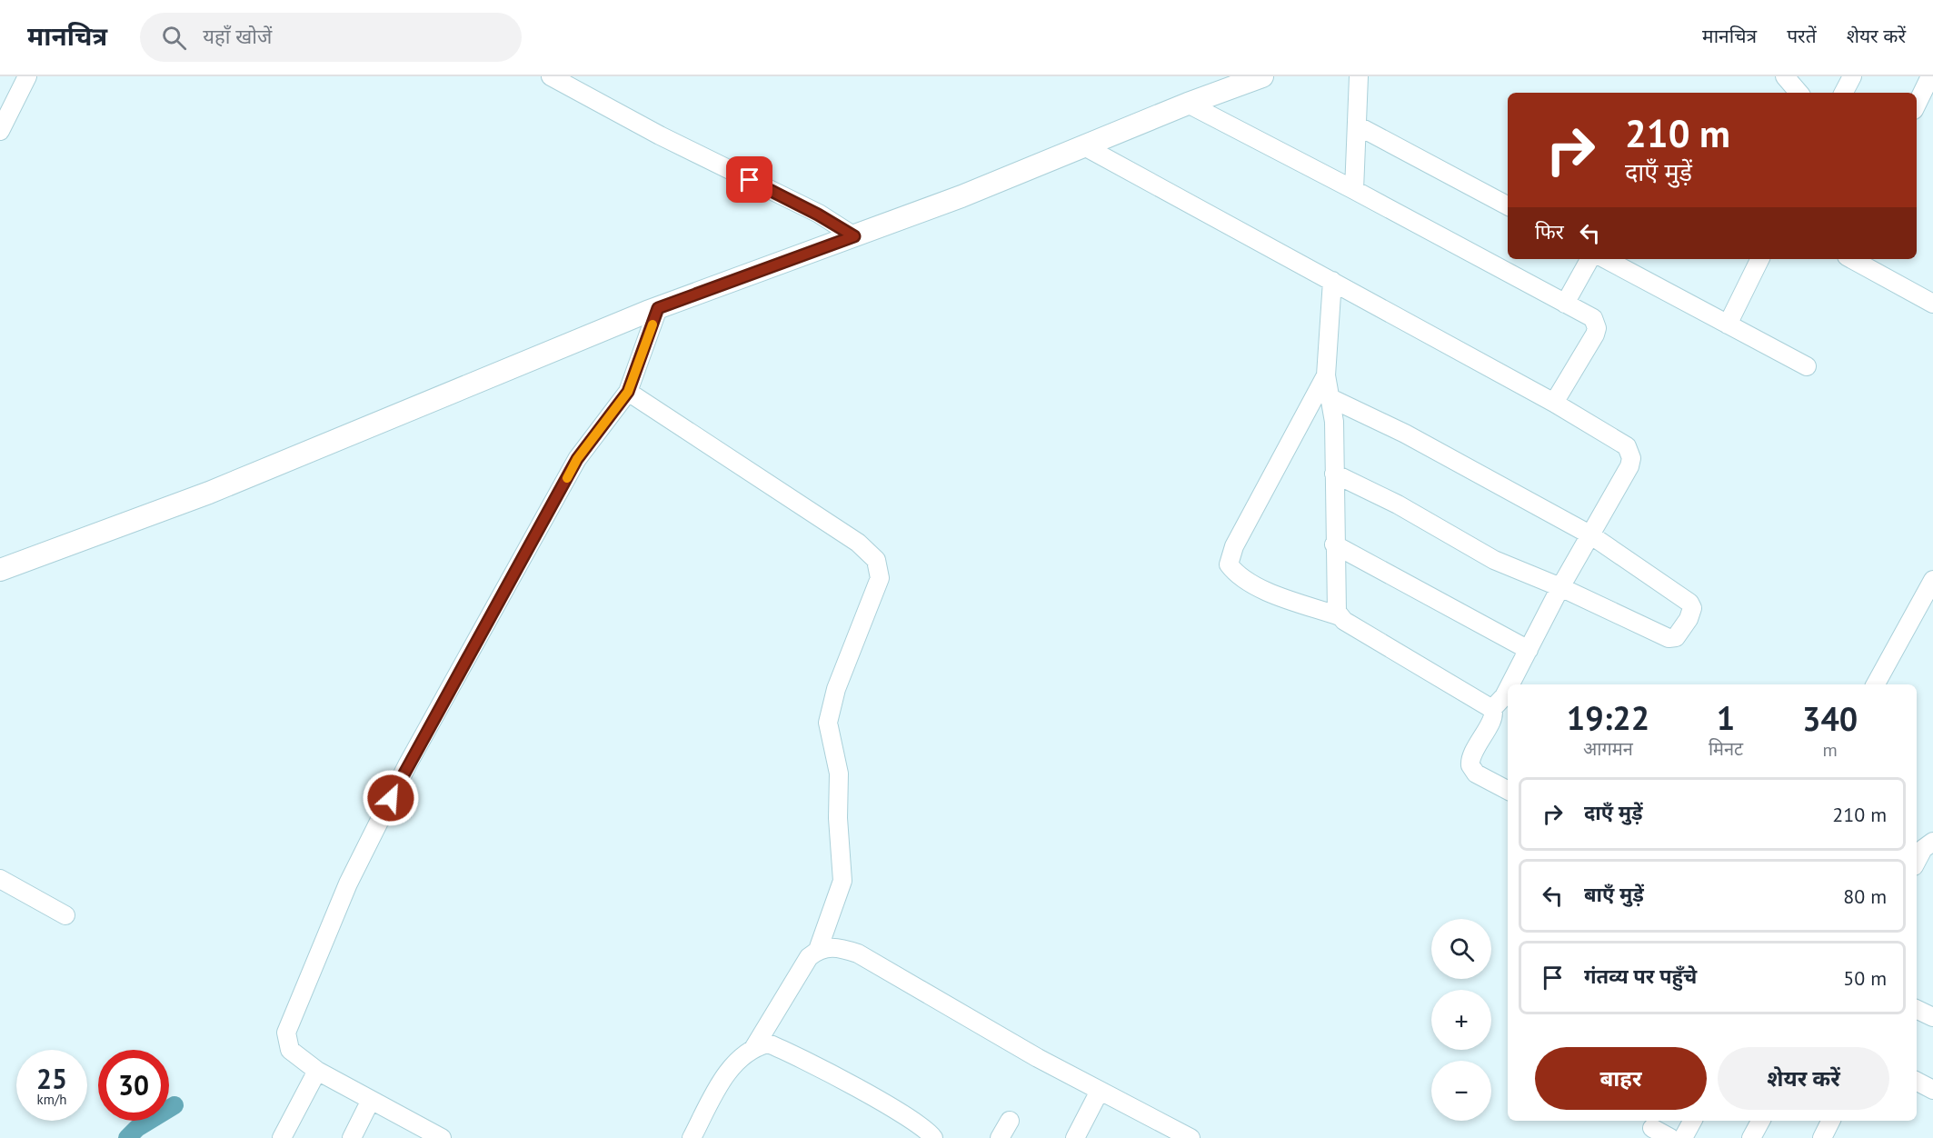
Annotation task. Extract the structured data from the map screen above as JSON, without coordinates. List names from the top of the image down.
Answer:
{
  "page": {
    "header": "मानचित्र",
    "search": "यहाँ खोजें",
    "nav": ["मानचित्र", "परतें", "शेयर करें"],
    "turn": ["210 m", "दाएँ मुड़ें"],
    "then": "फिर",
    "eta": [
      "19:22",
      "आगमन",
      "1",
      "मिनट",
      "340",
      "m"
    ],
    "list": [
      {
        "name": "दाएँ मुड़ें",
        "value": "210 m"
      },
      {
        "name": "बाएँ मुड़ें",
        "value": "80 m"
      },
      {
        "name": "गंतव्य पर पहुँचे",
        "value": "50 m"
      }
    ],
    "map_buttons": ["+", "−"],
    "buttons": ["बाहर", "शेयर करें"],
    "speed": "25 km/h",
    "limit": "30"
  }
}
